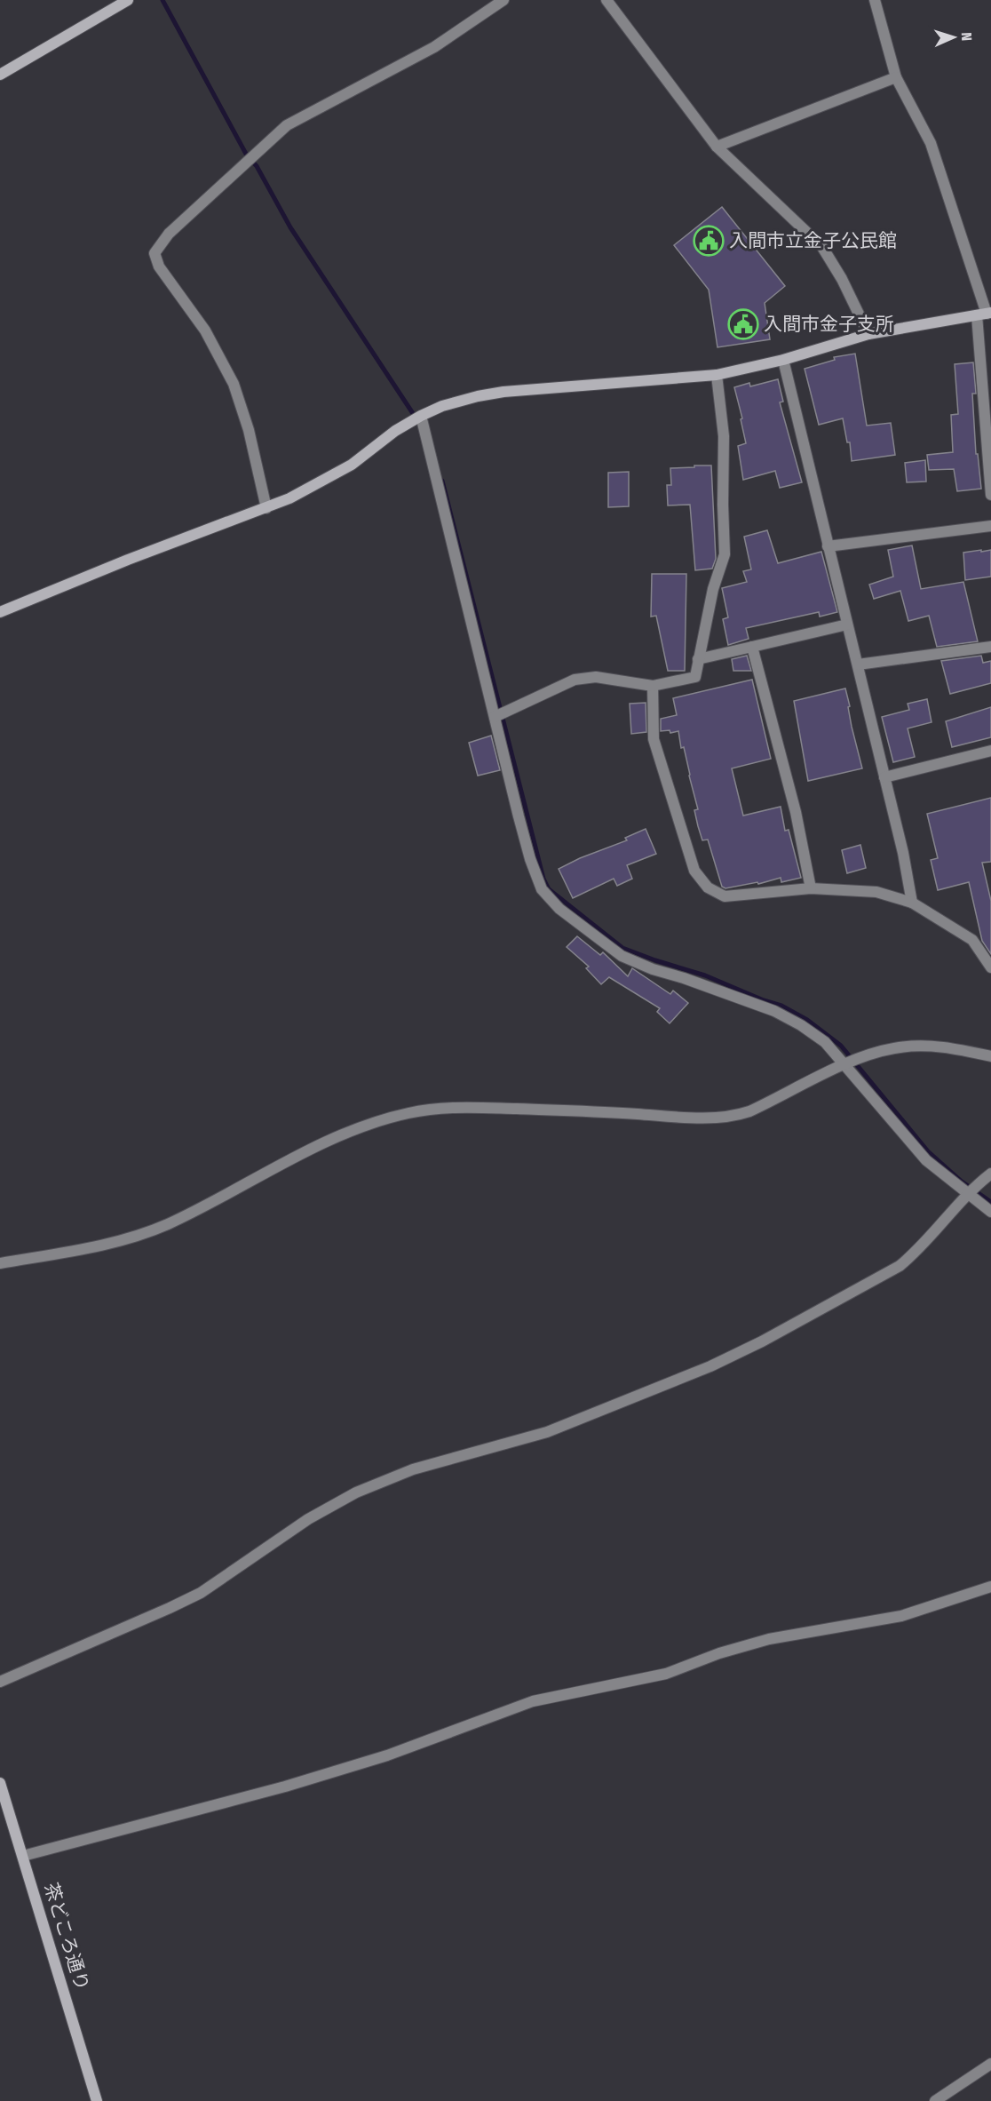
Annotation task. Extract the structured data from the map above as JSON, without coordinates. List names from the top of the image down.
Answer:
{
  "streets": {
    "street": ["茶どころ通り"]
  },
  "places": {
    "public building": ["入間市立金子公民館", "入間市金子支所"]
  },
  "north": "right"
}
